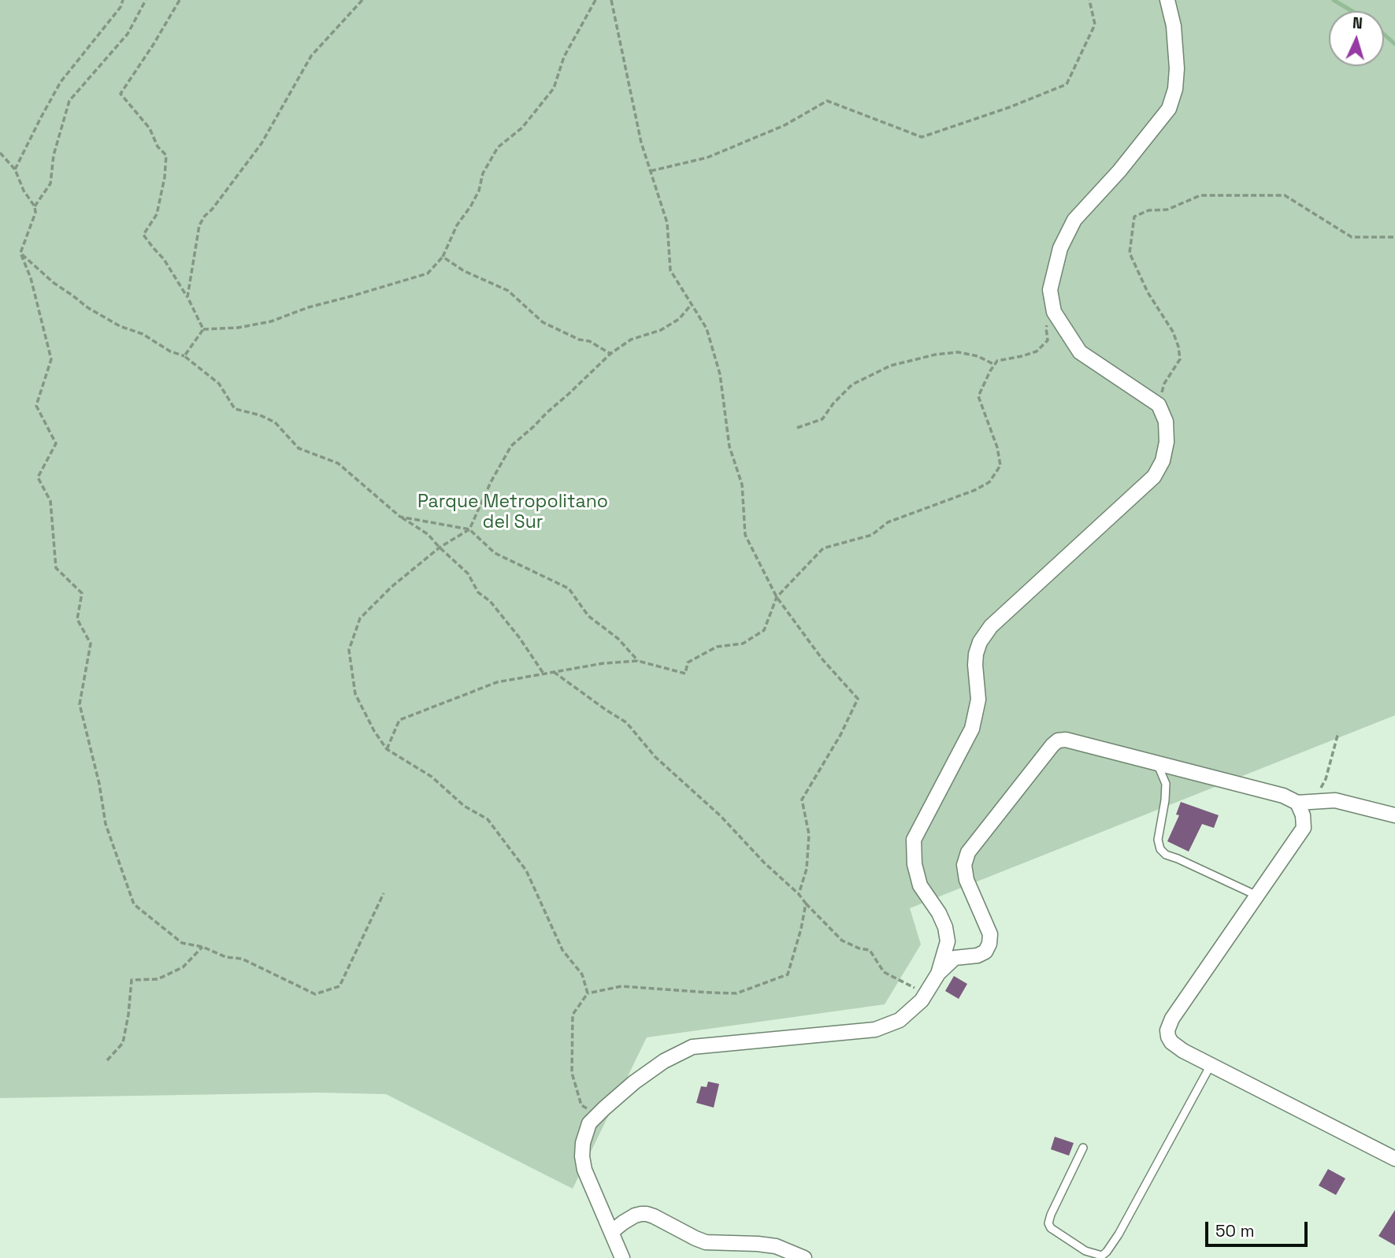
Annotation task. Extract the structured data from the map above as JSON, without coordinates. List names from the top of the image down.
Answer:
{
  "parks": ["Parque Metropolitano del Sur"],
  "scale_bar": "50 m",
  "north": "top"
}
